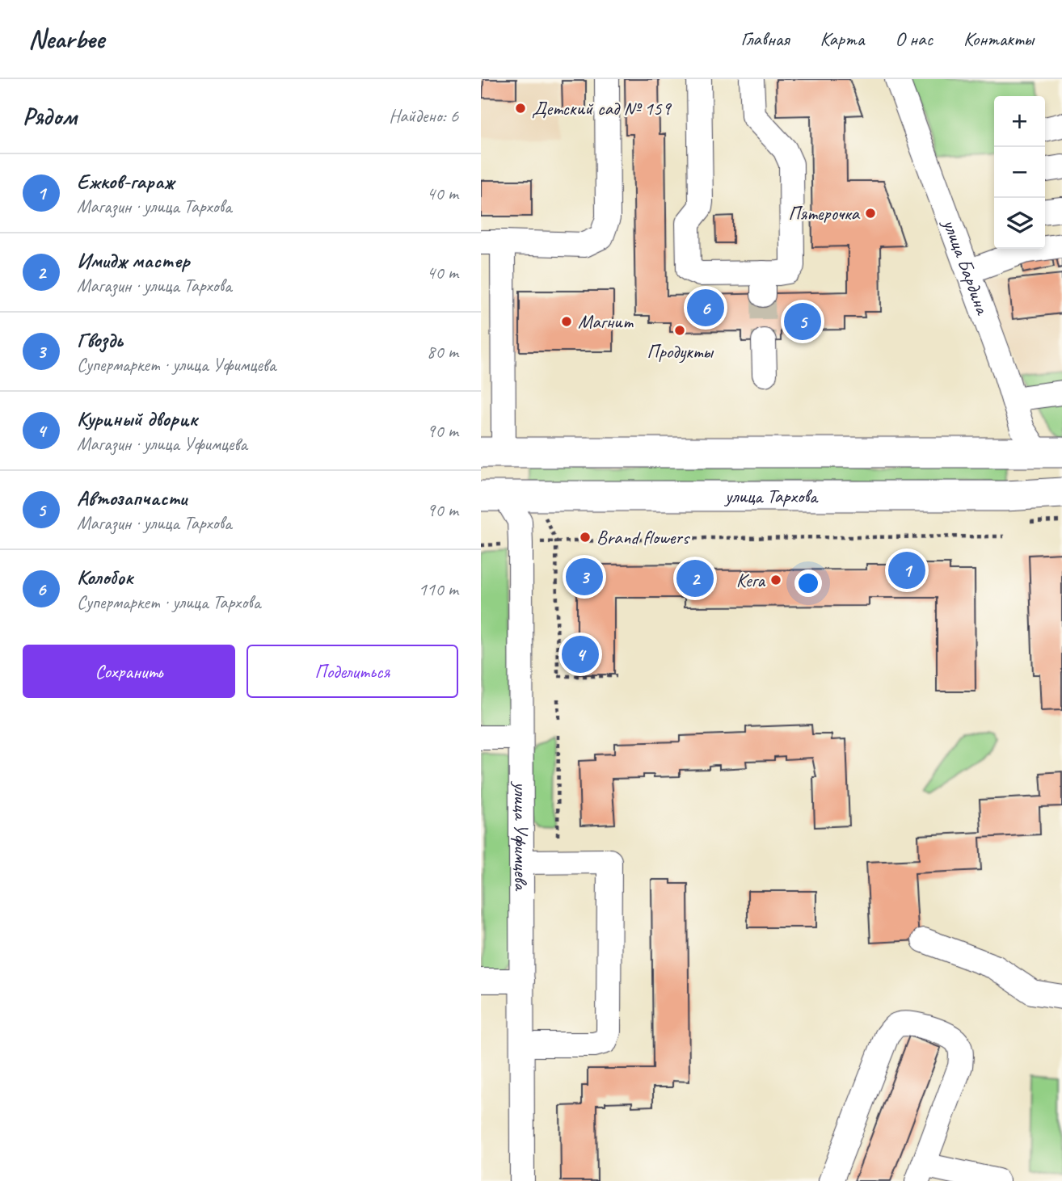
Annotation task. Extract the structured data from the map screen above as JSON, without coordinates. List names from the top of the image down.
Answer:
{
  "streets": {
    "main road": ["улица Тархова"],
    "street": ["улица Бардина", "улица Уфимцева"]
  },
  "crossings": [
    ["улица Тархова", "улица Уфимцева"]
  ],
  "places": [
    "Детский сад № 159",
    "Пятерочка",
    "Магнит",
    "Продукты",
    "Brand flowers",
    "Кега"
  ],
  "page": {
    "header": "Nearbee",
    "nav": [
      "Главная",
      "Карта",
      "О нас",
      "Контакты"
    ],
    "heading": ["Рядом", "Найдено: 6"],
    "map_buttons": ["+", "−"],
    "list": [
      {
        "mark": "1",
        "name": "Ежков-гараж",
        "note": "Магазин · улица Тархова",
        "value": "40 m"
      },
      {
        "mark": "2",
        "name": "Имидж мастер",
        "note": "Магазин · улица Тархова",
        "value": "40 m"
      },
      {
        "mark": "3",
        "name": "Гвоздь",
        "note": "Супермаркет · улица Уфимцева",
        "value": "80 m"
      },
      {
        "mark": "4",
        "name": "Куриный дворик",
        "note": "Магазин · улица Уфимцева",
        "value": "90 m"
      },
      {
        "mark": "5",
        "name": "Автозапчасти",
        "note": "Магазин · улица Тархова",
        "value": "90 m"
      },
      {
        "mark": "6",
        "name": "Колобок",
        "note": "Супермаркет · улица Тархова",
        "value": "110 m"
      }
    ],
    "pins": [
      "6",
      "5",
      "1",
      "3",
      "2",
      "4"
    ],
    "buttons": ["Сохранить", "Поделиться"]
  }
}
